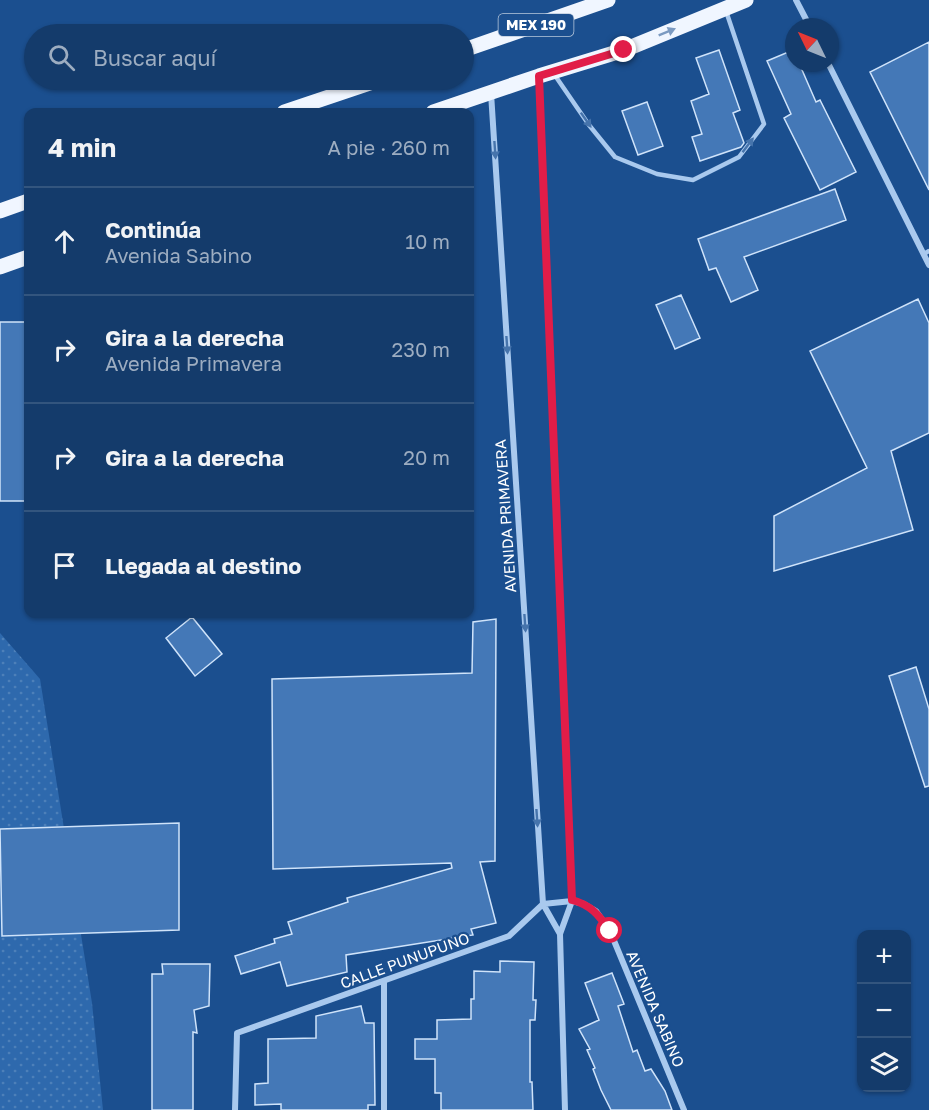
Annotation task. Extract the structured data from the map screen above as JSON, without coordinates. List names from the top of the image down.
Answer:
{
  "streets": {
    "main road": ["MEX 190"],
    "street": ["AVENIDA PRIMAVERA", "CALLE PUNUPUNO", "AVENIDA SABINO"]
  },
  "crossings": [
    ["AVENIDA PRIMAVERA", "CALLE PUNUPUNO"],
    ["AVENIDA PRIMAVERA", "AVENIDA SABINO"]
  ],
  "north": "top left",
  "page": {
    "search": "Buscar aquí",
    "heading": ["4 min", "A pie · 260 m"],
    "list": [
      ["Continúa", "Avenida Sabino", "10 m"],
      ["Gira a la derecha", "Avenida Primavera", "230 m"],
      ["Gira a la derecha", "20 m"],
      "Llegada al destino"
    ],
    "map_buttons": ["+", "−"]
  }
}
